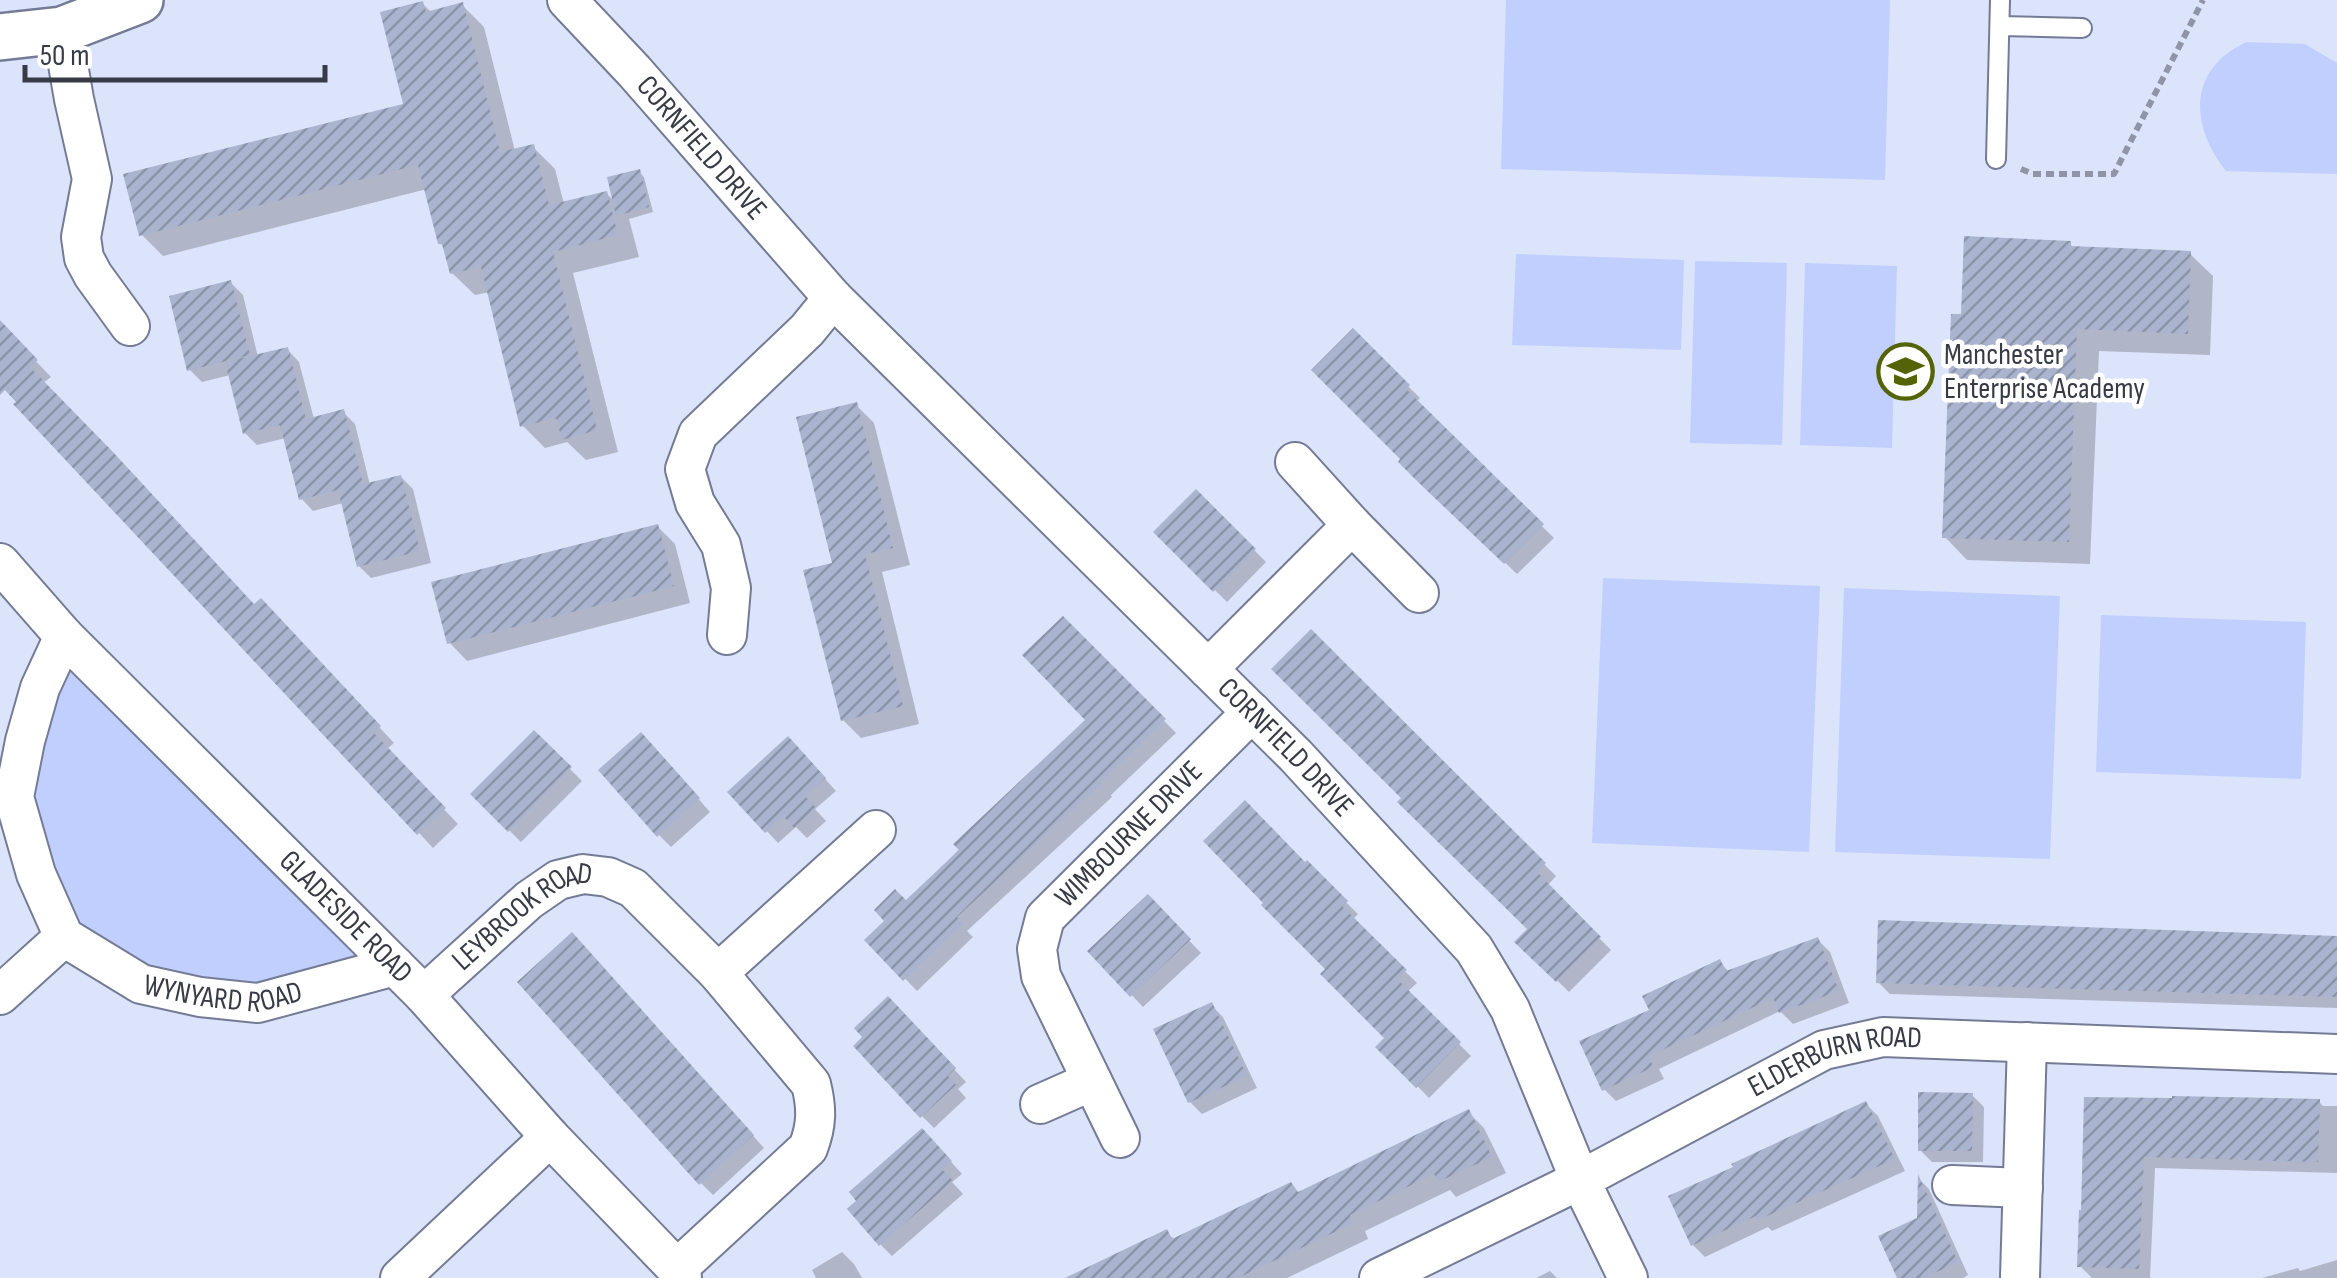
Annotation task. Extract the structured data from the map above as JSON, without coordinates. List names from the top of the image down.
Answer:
{
  "streets": {
    "street": [
      "CORNFIELD DRIVE",
      "WIMBOURNE DRIVE",
      "GLADESIDE ROAD",
      "LEYBROOK ROAD",
      "WYNYARD ROAD",
      "ELDERBURN ROAD"
    ]
  },
  "crossings": [
    ["CORNFIELD DRIVE", "WIMBOURNE DRIVE"],
    ["CORNFIELD DRIVE", "ELDERBURN ROAD"],
    ["GLADESIDE ROAD", "LEYBROOK ROAD"],
    ["GLADESIDE ROAD", "WYNYARD ROAD"]
  ],
  "places": {
    "school or university": ["Manchester Enterprise Academy"]
  },
  "scale_bar": "50 m"
}
